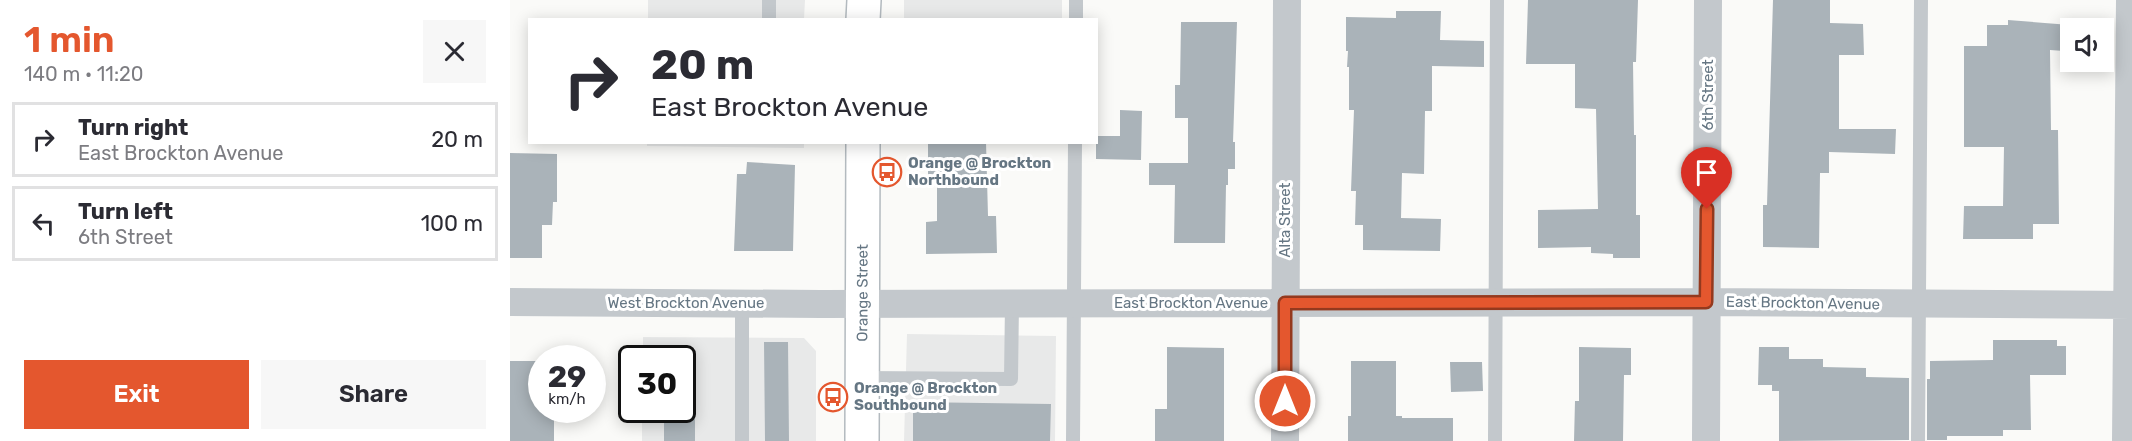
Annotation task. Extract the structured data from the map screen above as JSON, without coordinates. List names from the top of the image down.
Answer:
{
  "streets": {
    "main road": ["Orange Street"],
    "street": [
      "6th Street",
      "Alta Street",
      "West Brockton Avenue",
      "East Brockton Avenue"
    ]
  },
  "crossings": [
    ["6th Street", "East Brockton Avenue"],
    ["Alta Street", "East Brockton Avenue"],
    ["Orange Street", "West Brockton Avenue"],
    ["Orange Street", "East Brockton Avenue"],
    ["West Brockton Avenue", "East Brockton Avenue"]
  ],
  "places": {
    "bus stop": ["Orange @ Brockton Northbound", "Orange @ Brockton Southbound"]
  },
  "page": {
    "heading": ["1 min", "140 m · 11:20"],
    "turn": ["20 m", "East Brockton Avenue"],
    "list": [
      {
        "name": "Turn right",
        "note": "East Brockton Avenue",
        "value": "20 m"
      },
      {
        "name": "Turn left",
        "note": "6th Street",
        "value": "100 m"
      }
    ],
    "speed": "29 km/h",
    "limit": "30",
    "buttons": ["Exit", "Share"]
  }
}
